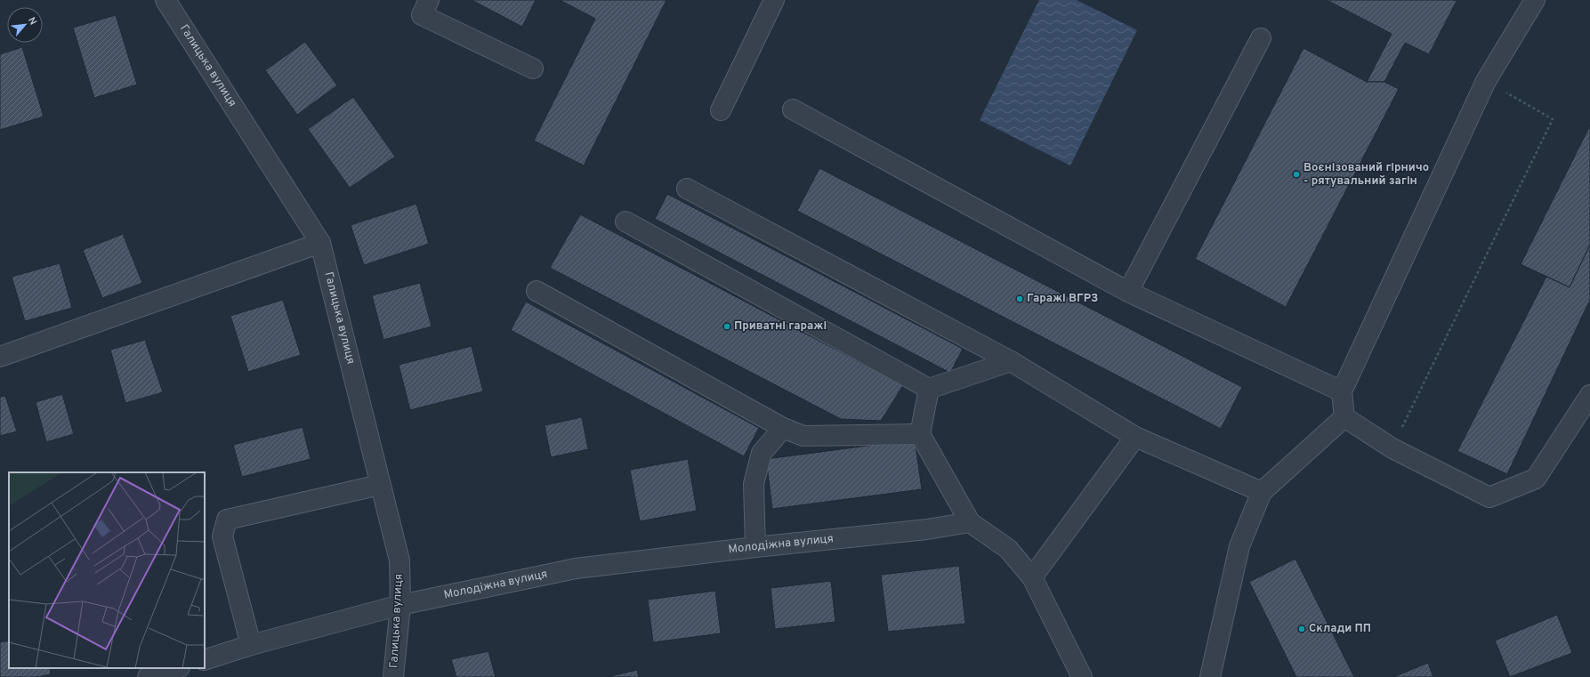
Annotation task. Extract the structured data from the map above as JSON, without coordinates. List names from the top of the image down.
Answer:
{
  "streets": {
    "street": ["Галицька вулиця", "Молодіжна вулиця"]
  },
  "crossings": [
    ["Галицька вулиця", "Молодіжна вулиця"]
  ],
  "places": [
    "Воєнізований гірничо - рятувальний загін",
    "Гаражі ВГРЗ",
    "Приватні гаражі",
    "Склади ПП"
  ],
  "north": "top right"
}
